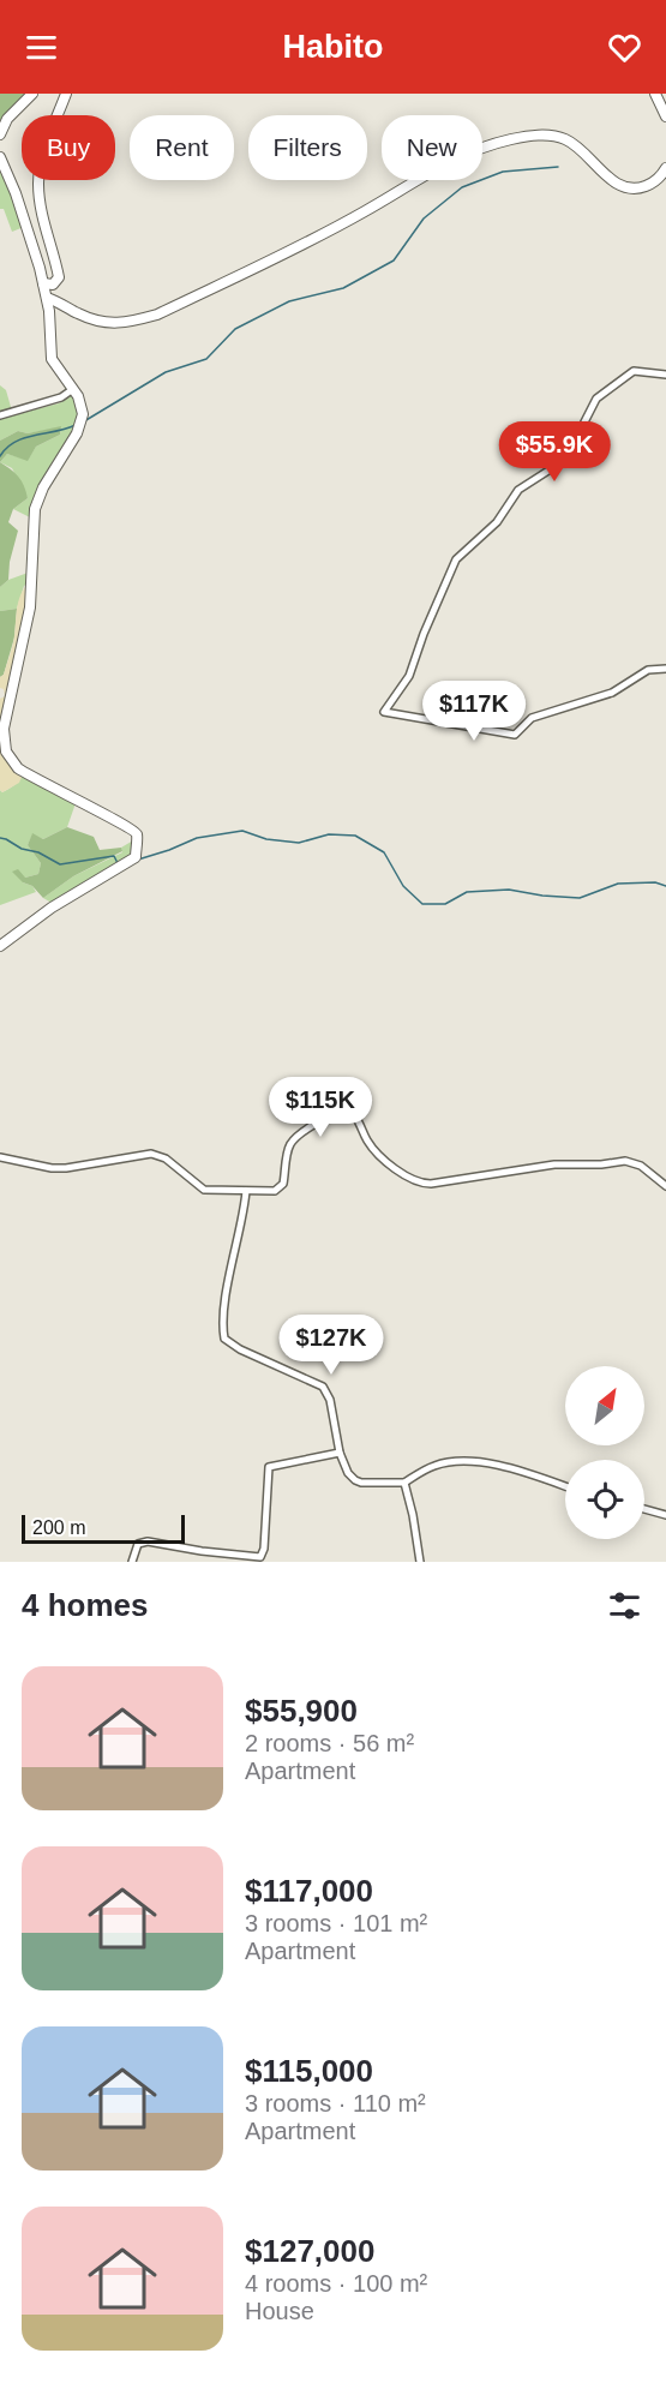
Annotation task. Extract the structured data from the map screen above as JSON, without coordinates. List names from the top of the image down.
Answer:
{
  "scale_bar": "200 m",
  "north": "top right",
  "page": {
    "header": "Habito",
    "chip": [
      "Buy",
      "Rent",
      "Filters",
      "New"
    ],
    "price": [
      "$55.9K",
      "$117K",
      "$115K",
      "$127K"
    ],
    "scale": "200 m",
    "heading": "4 homes",
    "list": [
      {
        "name": "$55,900",
        "note": "2 rooms · 56 m² · Apartment"
      },
      {
        "name": "$117,000",
        "note": "3 rooms · 101 m² · Apartment"
      },
      {
        "name": "$115,000",
        "note": "3 rooms · 110 m² · Apartment"
      },
      {
        "name": "$127,000",
        "note": "4 rooms · 100 m² · House"
      }
    ]
  }
}
